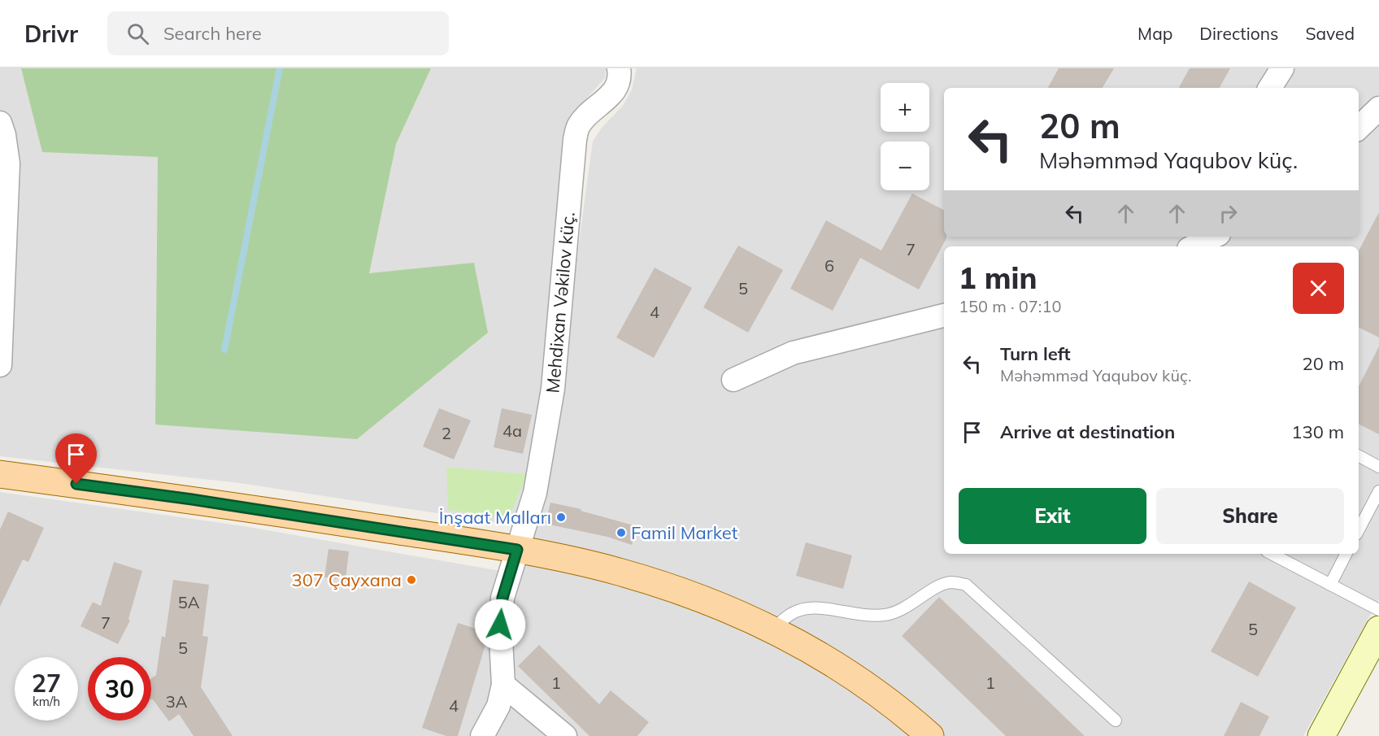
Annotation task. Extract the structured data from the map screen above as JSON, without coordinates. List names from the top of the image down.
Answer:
{
  "streets": {
    "street": ["Mehdixan Vəkilov küç."]
  },
  "places": ["İnşaat Malları", "Famil Market", "307 Çayxana"],
  "house_numbers": [
    "7",
    "6",
    "5",
    "4",
    "4a",
    "2",
    "5A",
    "7",
    "5",
    "5",
    "1",
    "1",
    "3A",
    "4"
  ],
  "page": {
    "header": "Drivr",
    "search": "Search here",
    "nav": ["Map", "Directions", "Saved"],
    "map_buttons": ["+", "−"],
    "turn": ["20 m", "Məhəmməd Yaqubov küç."],
    "heading": ["1 min", "150 m · 07:10"],
    "list": [
      {
        "name": "Turn left",
        "note": "Məhəmməd Yaqubov küç.",
        "value": "20 m"
      },
      {
        "name": "Arrive at destination",
        "value": "130 m"
      }
    ],
    "buttons": ["Exit", "Share"],
    "speed": "27 km/h",
    "limit": "30"
  }
}
